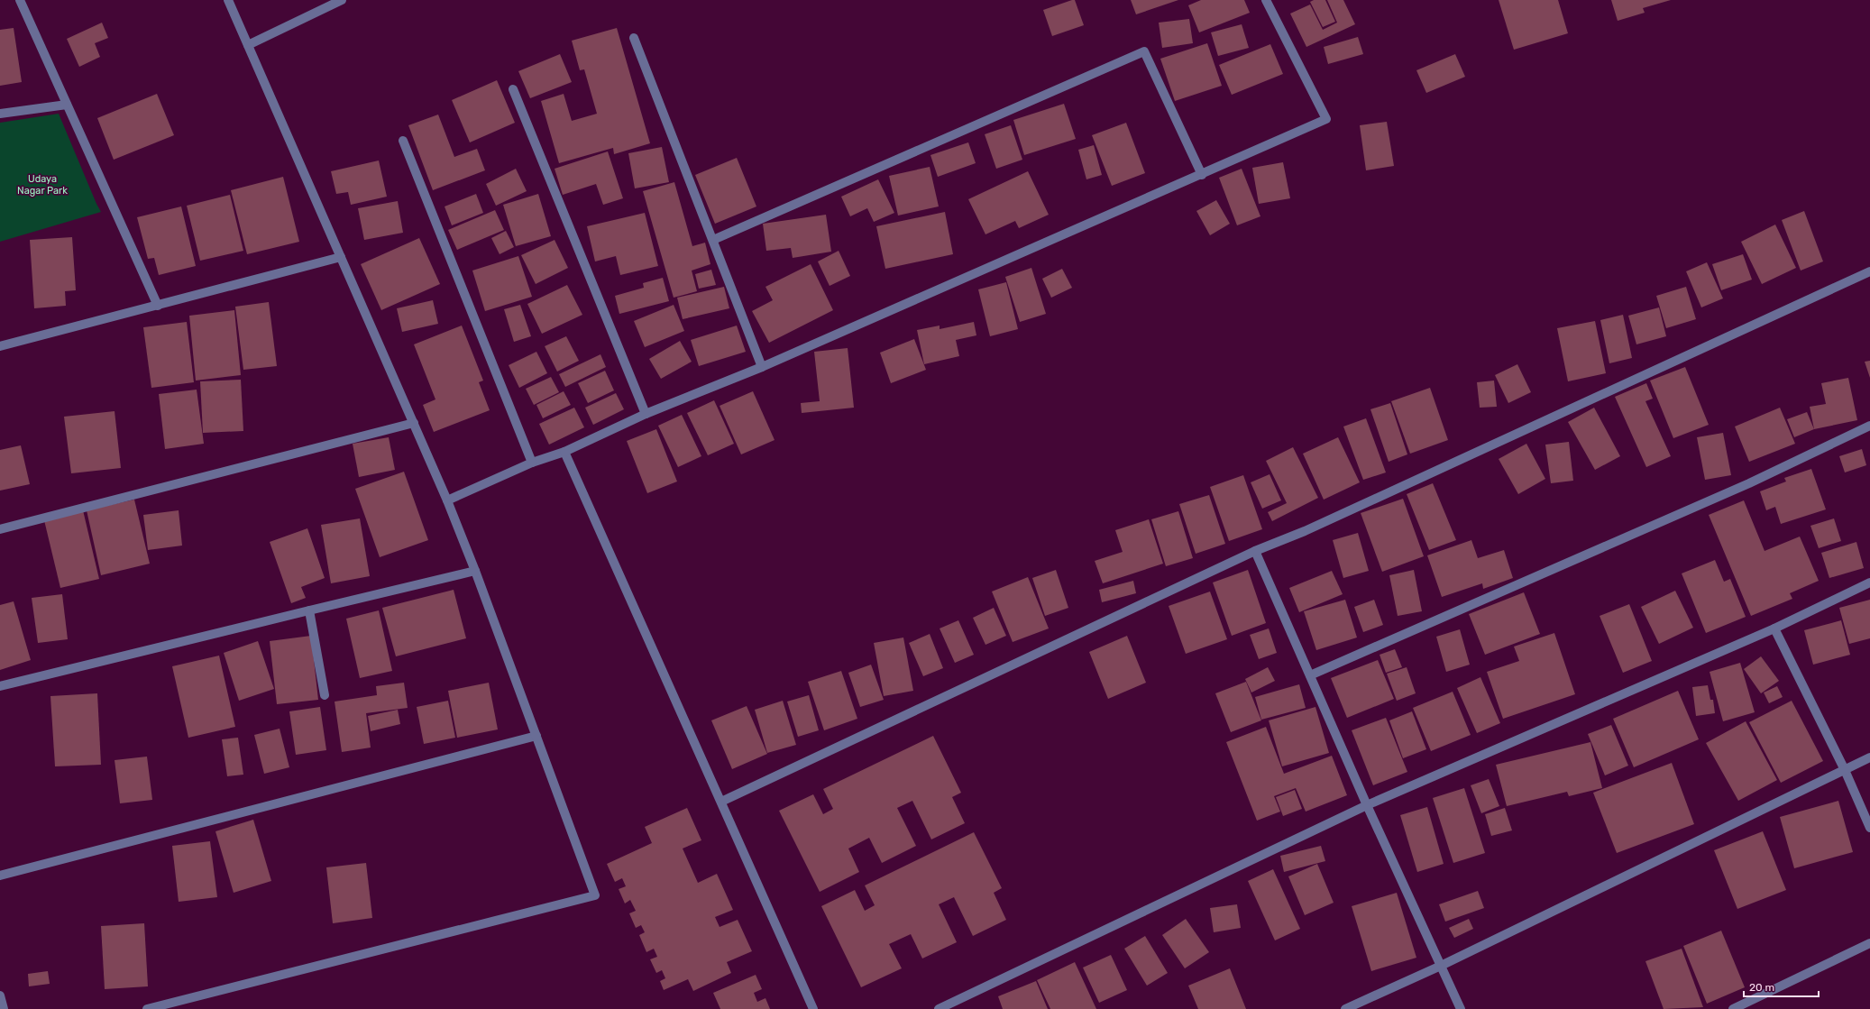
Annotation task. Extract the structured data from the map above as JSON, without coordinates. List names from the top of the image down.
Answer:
{
  "parks": ["Udaya Nagar Park"],
  "scale_bar": "20 m"
}
